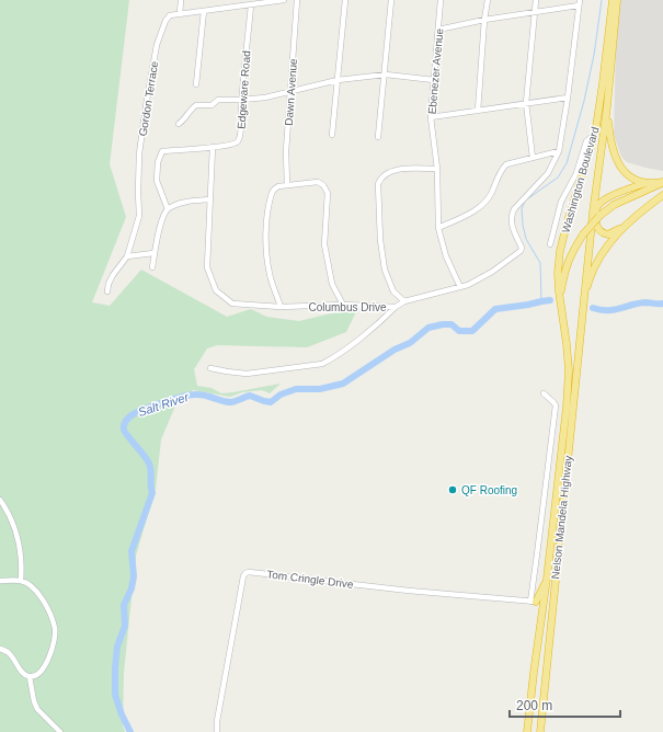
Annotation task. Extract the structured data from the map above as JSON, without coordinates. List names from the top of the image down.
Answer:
{
  "streets": {
    "highway": ["Washington Boulevard", "Nelson Mandela Highway"],
    "street": [
      "Ebenezer Avenue",
      "Edgeware Road",
      "Dawn Avenue",
      "Gordon Terrace",
      "Columbus Drive",
      "Tom Cringle Drive"
    ]
  },
  "crossings": [
    ["Ebenezer Avenue", "Columbus Drive"],
    ["Edgeware Road", "Gordon Terrace"],
    ["Edgeware Road", "Columbus Drive"],
    ["Washington Boulevard", "Nelson Mandela Highway"]
  ],
  "water": ["Salt River"],
  "places": ["QF Roofing"],
  "scale_bar": "200 m"
}
